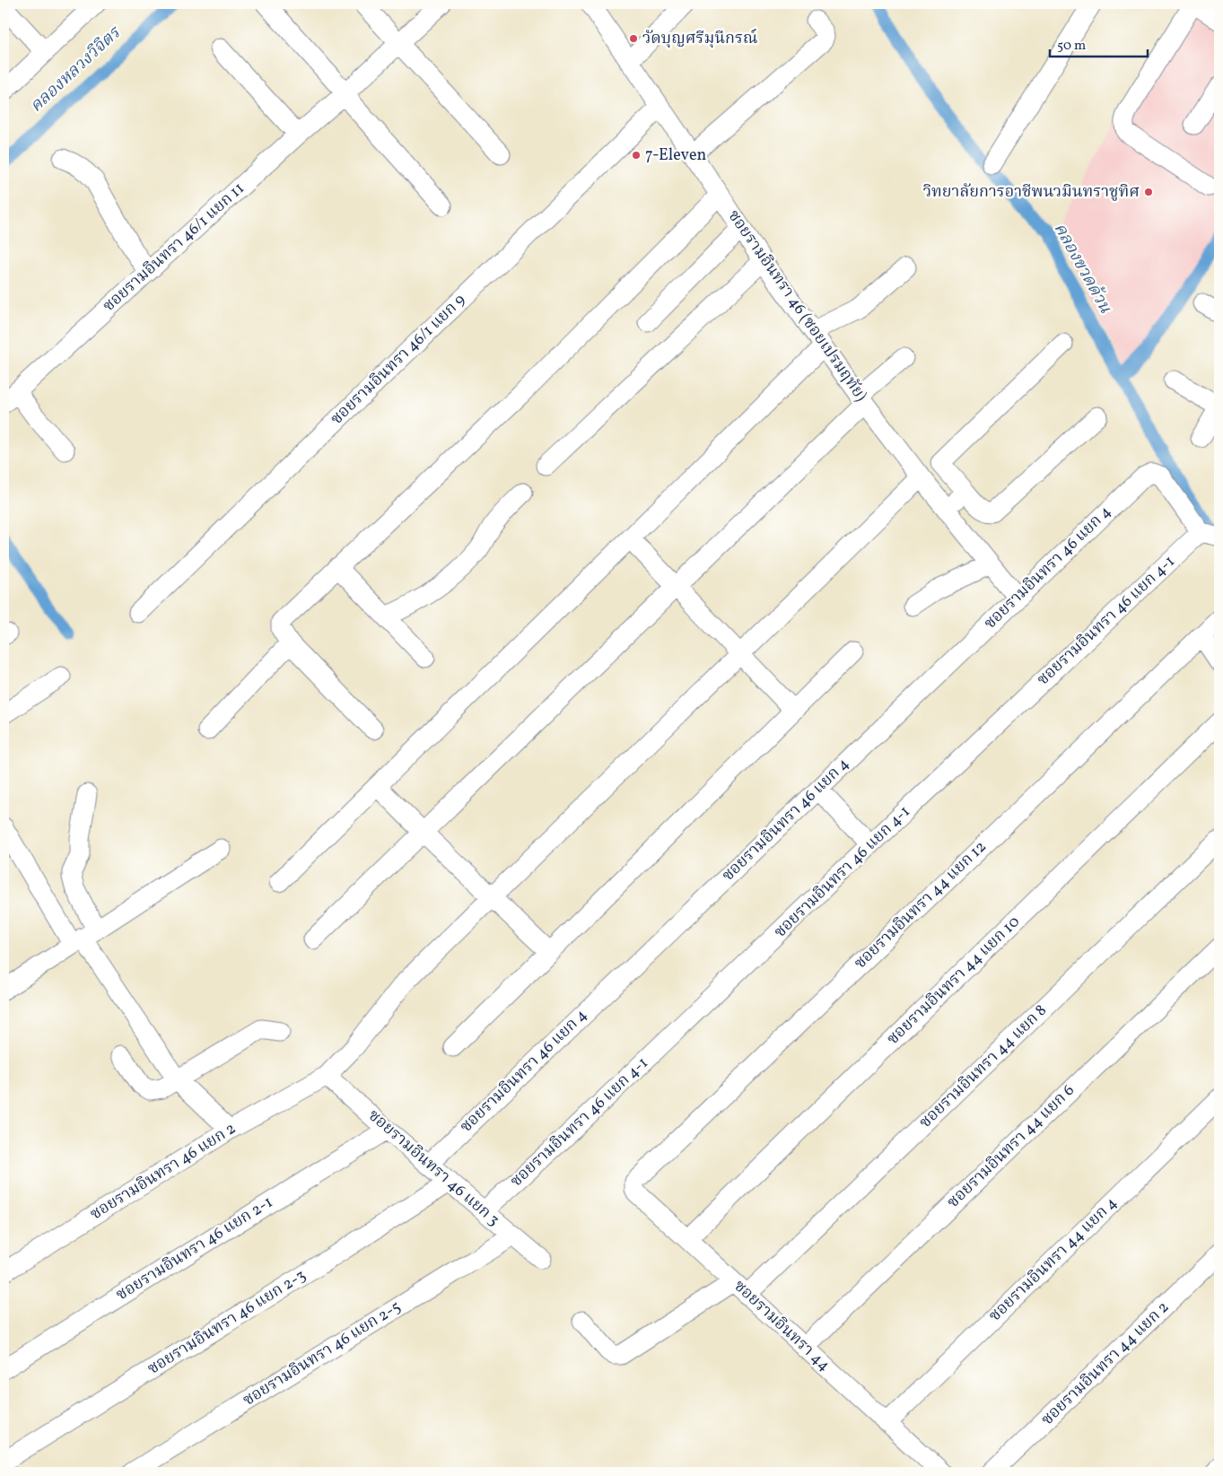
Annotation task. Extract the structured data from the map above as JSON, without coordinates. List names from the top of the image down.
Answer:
{
  "streets": {
    "street": [
      "ซอยรามอินทรา 46/1 แยก 11",
      "ซอยรามอินทรา 46 (ซอยเปรมฤทัย)",
      "ซอยรามอินทรา 46/1 แยก 9",
      "ซอยรามอินทรา 46 แยก 4",
      "ซอยรามอินทรา 46 แยก 4-1",
      "ซอยรามอินทรา 44 แยก 12",
      "ซอยรามอินทรา 44 แยก 10",
      "ซอยรามอินทรา 44 แยก 8",
      "ซอยรามอินทรา 44 แยก 6",
      "ซอยรามอินทรา 46 แยก 3",
      "ซอยรามอินทรา 46 แยก 2",
      "ซอยรามอินทรา 46 แยก 2-1",
      "ซอยรามอินทรา 44 แยก 4",
      "ซอยรามอินทรา 46 แยก 2-3",
      "ซอยรามอินทรา 44",
      "ซอยรามอินทรา 46 แยก 2-5",
      "ซอยรามอินทรา 44 แยก 2"
    ]
  },
  "crossings": [
    ["ซอยรามอินทรา 46 (ซอยเปรมฤทัย)", "ซอยรามอินทรา 46/1 แยก 9"],
    ["ซอยรามอินทรา 46 (ซอยเปรมฤทัย)", "ซอยรามอินทรา 46 แยก 4"],
    ["ซอยรามอินทรา 46 (ซอยเปรมฤทัย)", "ซอยรามอินทรา 46 แยก 2"],
    ["ซอยรามอินทรา 46 แยก 4", "ซอยรามอินทรา 46 แยก 4-1"],
    ["ซอยรามอินทรา 46 แยก 4", "ซอยรามอินทรา 46 แยก 3"],
    ["ซอยรามอินทรา 46 แยก 4-1", "ซอยรามอินทรา 46 แยก 3"],
    ["ซอยรามอินทรา 44 แยก 12", "ซอยรามอินทรา 44"],
    ["ซอยรามอินทรา 44 แยก 10", "ซอยรามอินทรา 44"],
    ["ซอยรามอินทรา 44 แยก 8", "ซอยรามอินทรา 44"],
    ["ซอยรามอินทรา 44 แยก 6", "ซอยรามอินทรา 44"],
    ["ซอยรามอินทรา 46 แยก 3", "ซอยรามอินทรา 46 แยก 2"],
    ["ซอยรามอินทรา 46 แยก 3", "ซอยรามอินทรา 46 แยก 2-1"],
    ["ซอยรามอินทรา 46 แยก 3", "ซอยรามอินทรา 46 แยก 2-3"],
    ["ซอยรามอินทรา 46 แยก 3", "ซอยรามอินทรา 46 แยก 2-5"],
    ["ซอยรามอินทรา 44 แยก 4", "ซอยรามอินทรา 44"]
  ],
  "water": ["คลองหลวงวิจิตร", "คลองขวดด้วน"],
  "places": ["วัดบุญศรีมุนีกรณ์", "7-Eleven", "วิทยาลัยการอาชีพนวมินทราชูทิศ"],
  "scale_bar": "50 m"
}
